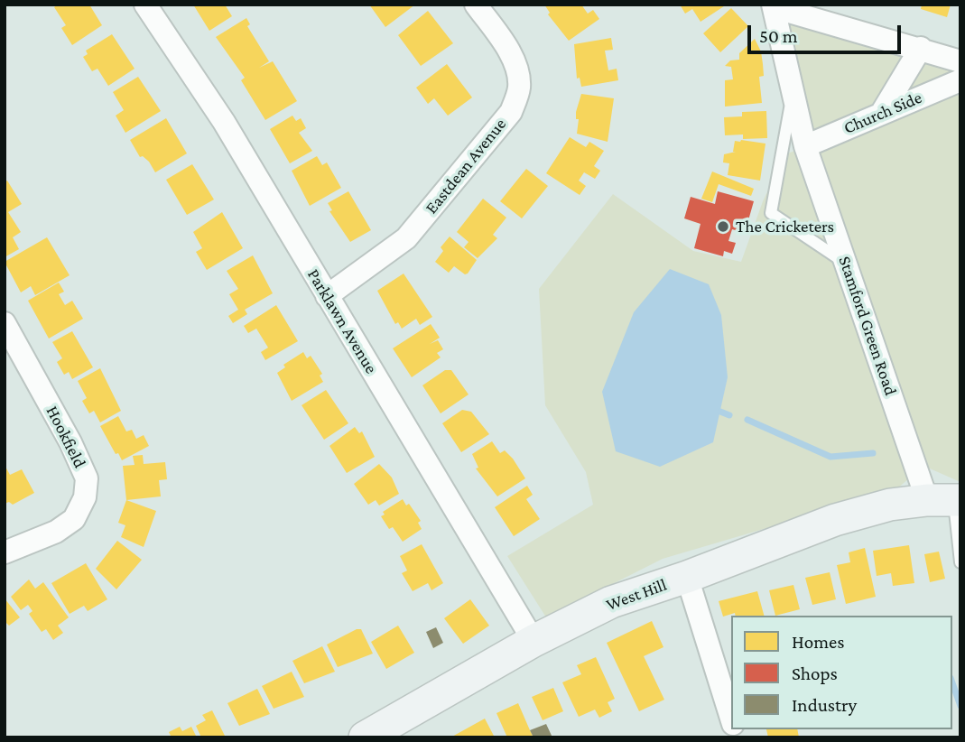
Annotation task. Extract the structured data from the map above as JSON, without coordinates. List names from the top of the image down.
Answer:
{
  "streets": {
    "main road": ["West Hill"],
    "street": [
      "Church Side",
      "Eastdean Avenue",
      "Parklawn Avenue",
      "Stamford Green Road",
      "Hookfield"
    ]
  },
  "crossings": [
    ["Church Side", "Stamford Green Road"],
    ["Eastdean Avenue", "Parklawn Avenue"],
    ["Parklawn Avenue", "West Hill"],
    ["Stamford Green Road", "West Hill"]
  ],
  "places": ["The Cricketers"],
  "legend": ["Homes", "Shops", "Industry"],
  "scale_bar": "50 m"
}
